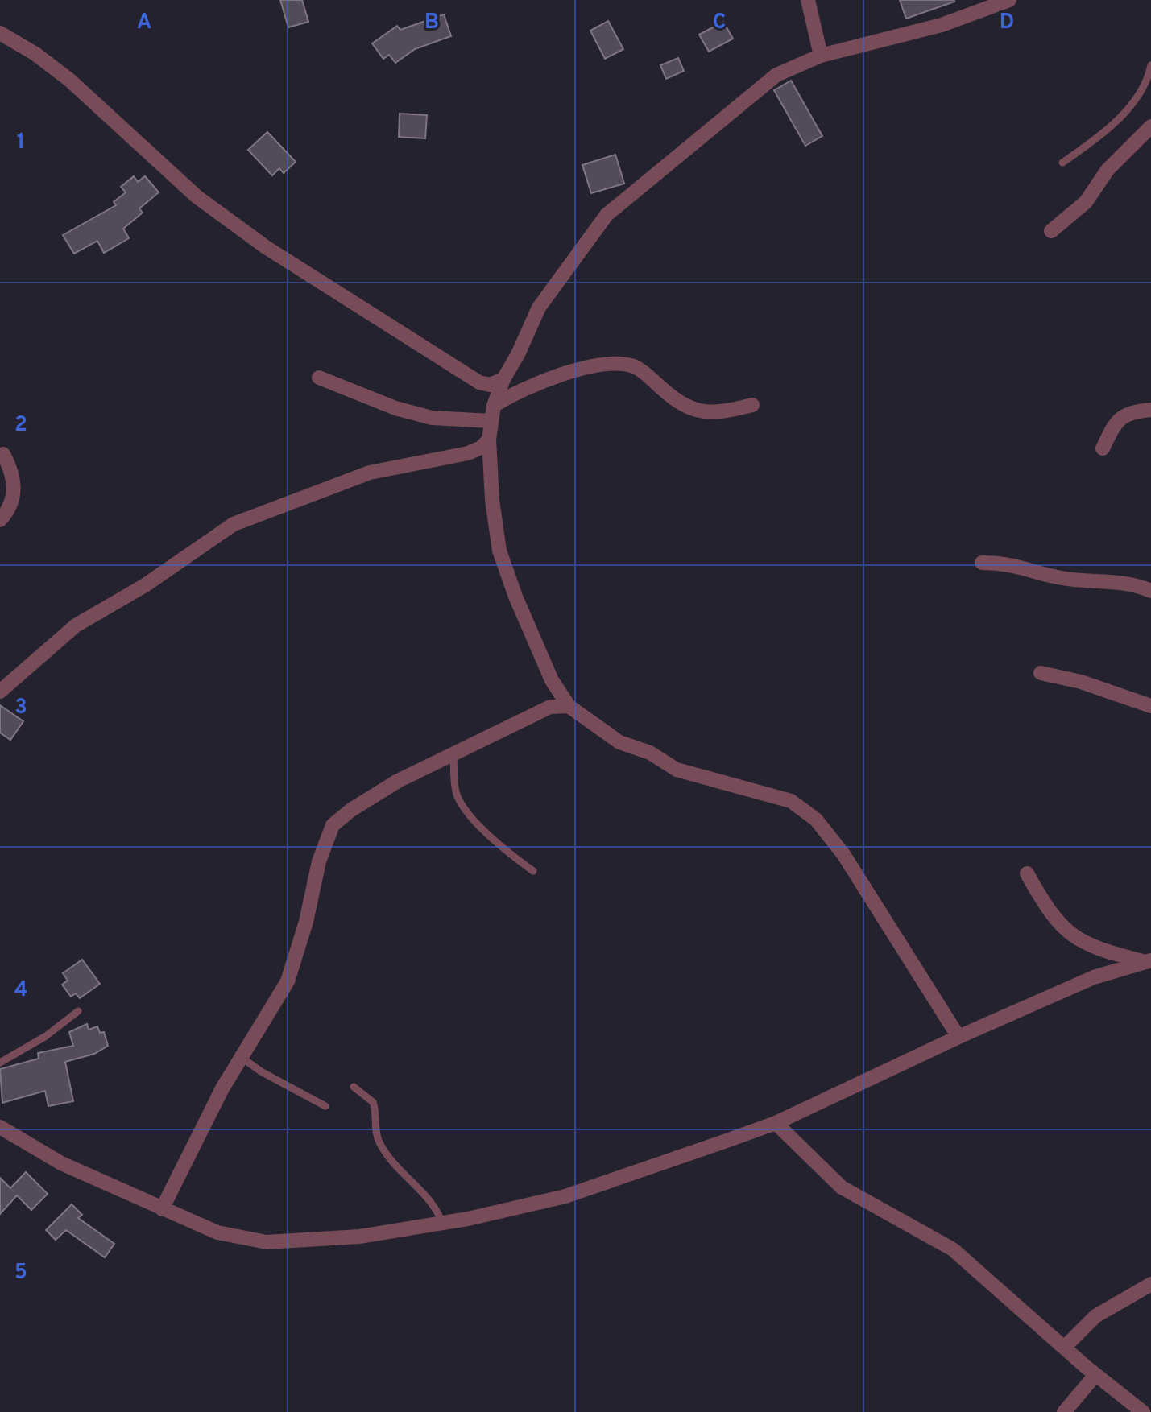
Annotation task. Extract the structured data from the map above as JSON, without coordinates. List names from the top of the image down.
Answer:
{
  "grid": {
    "columns": [
      "A",
      "B",
      "C",
      "D"
    ],
    "rows": [
      "1",
      "2",
      "3",
      "4",
      "5"
    ]
  }
}
